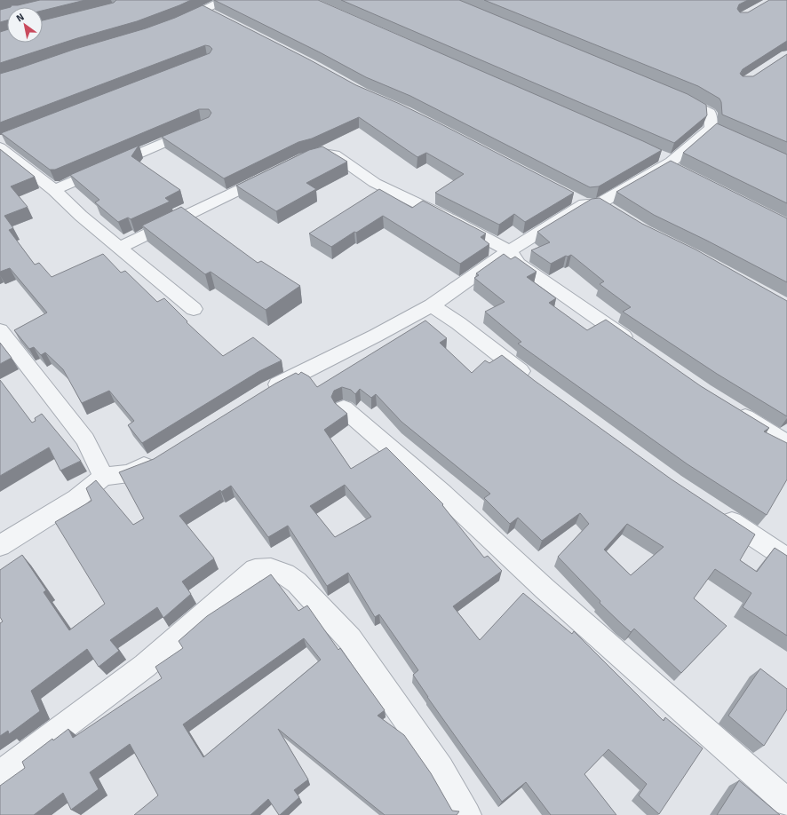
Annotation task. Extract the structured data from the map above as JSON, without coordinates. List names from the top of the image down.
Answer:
{
  "north": "top left"
}
